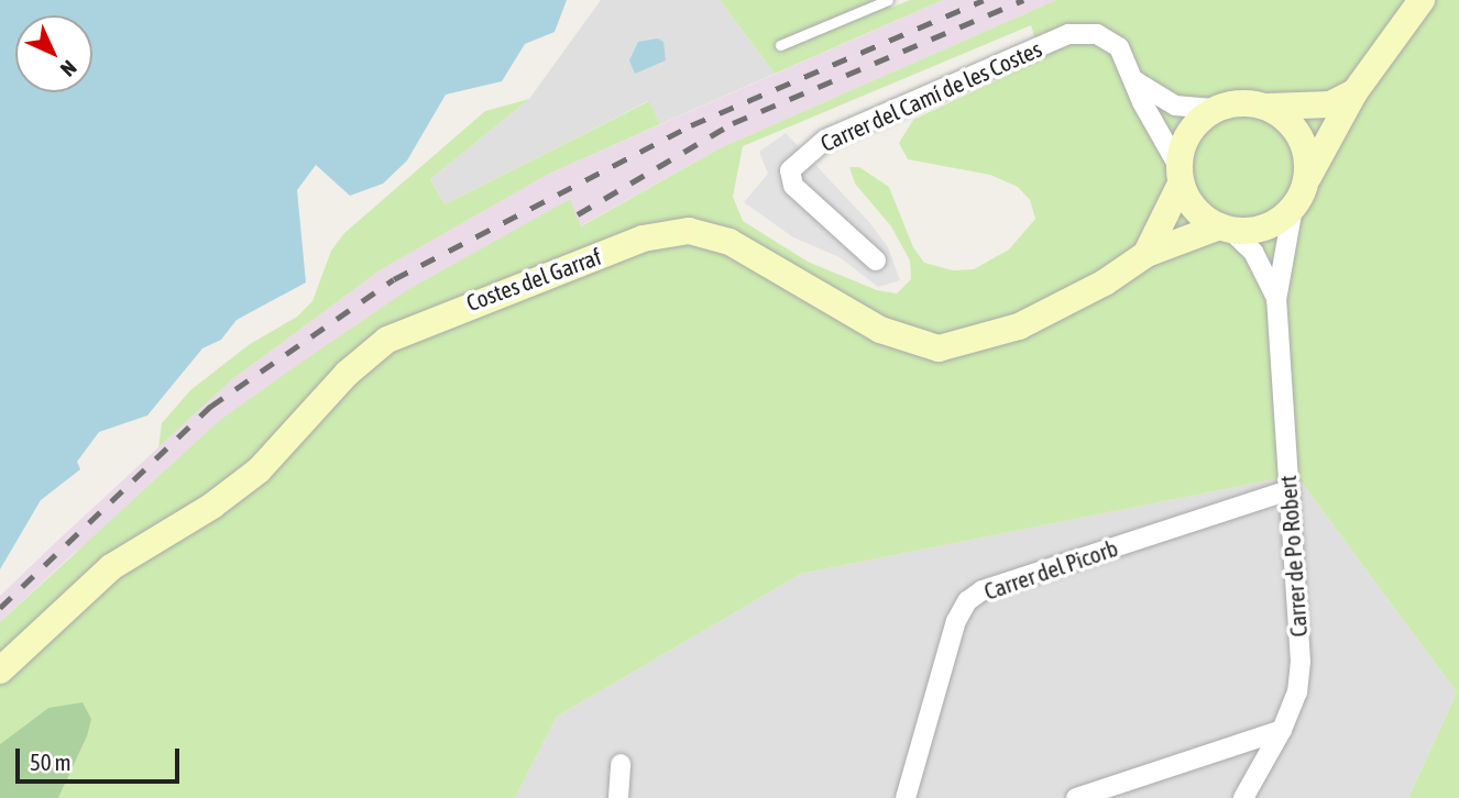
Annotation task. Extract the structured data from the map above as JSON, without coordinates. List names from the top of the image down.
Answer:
{
  "streets": {
    "main road": ["Costes del Garraf"],
    "street": ["Carrer del Camí de les Costes", "Carrer de Po Robert", "Carrer del Picorb"]
  },
  "crossings": [
    ["Costes del Garraf", "Carrer de Po Robert"],
    ["Carrer de Po Robert", "Carrer del Picorb"]
  ],
  "scale_bar": "50 m",
  "north": "bottom right"
}
